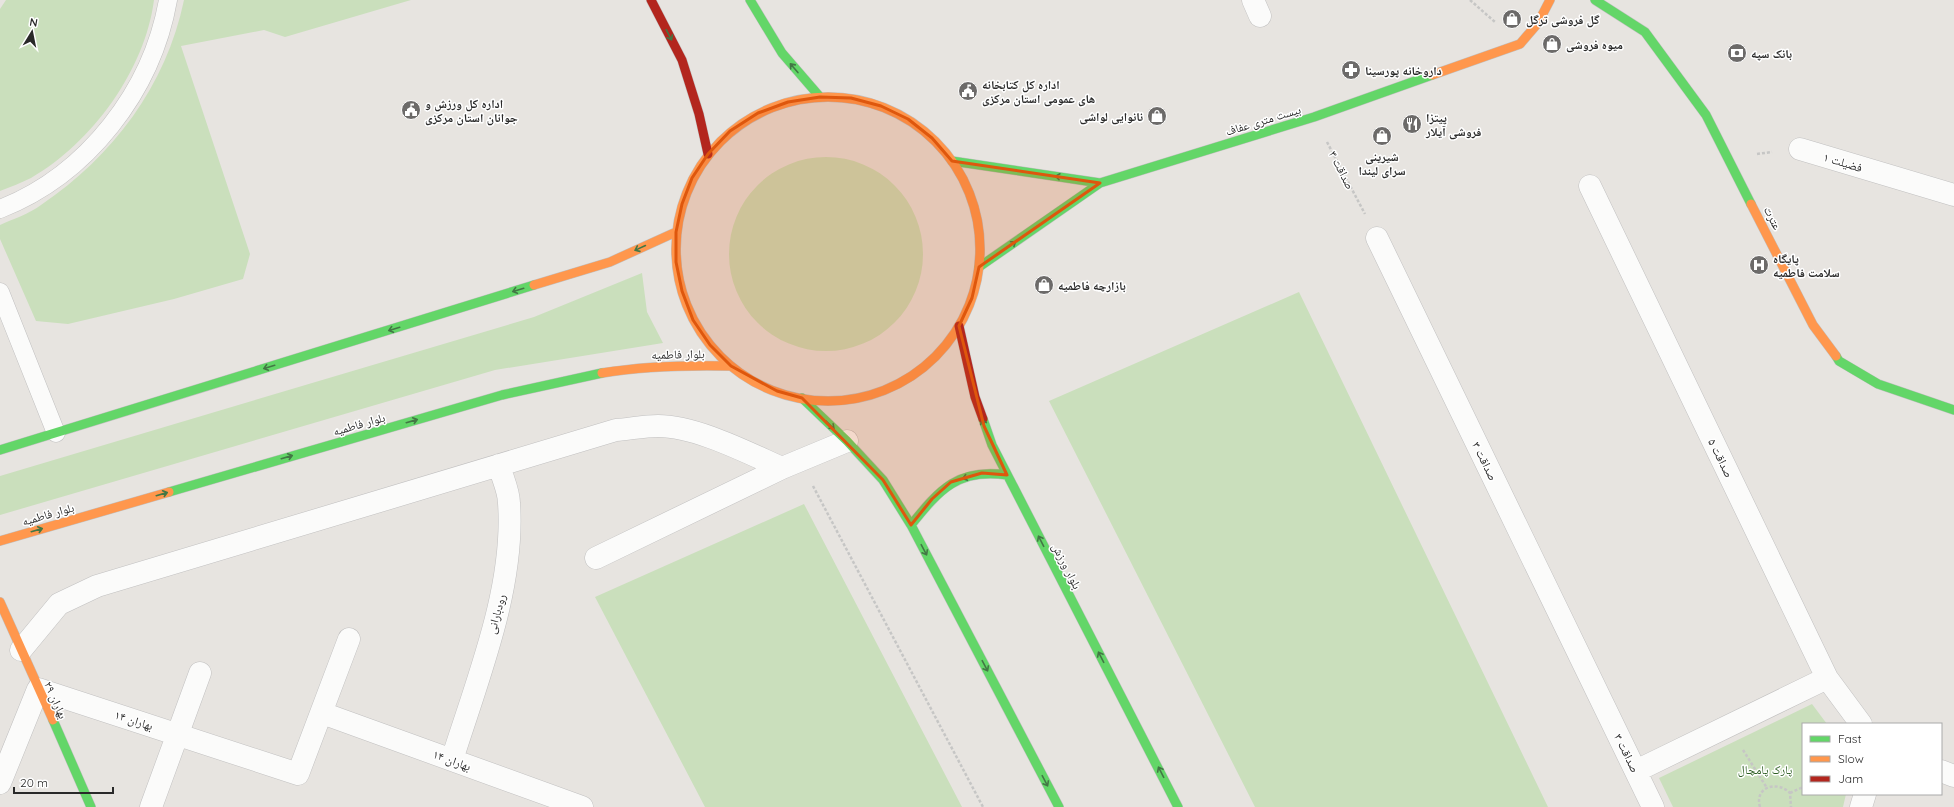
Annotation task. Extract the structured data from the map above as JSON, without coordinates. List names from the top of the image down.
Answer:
{
  "streets": {
    "main road": [
      "بیست متری عفاف",
      "عترت",
      "بلوار فاطمیه",
      "بلوار ورزش",
      "بهاران ۲۹"
    ],
    "street": [
      "فضیلت ۱",
      "صداقت ۳",
      "صداقت ۵",
      "رودبارانی",
      "بهاران ۱۴"
    ]
  },
  "crossings": [
    ["بیست متری عفاف", "صداقت ۳"],
    ["رودبارانی", "بهاران ۱۴"],
    ["بهاران ۲۹", "بهاران ۱۴"]
  ],
  "one_way": ["بلوار فاطمیه", "بلوار ورزش"],
  "parks": ["پارک پامچال"],
  "places": {
    "shop": [
      "گل فروشی ترگل",
      "میوه فروشی",
      "نانوایی لواشی",
      "شیرینی سرای لیندا",
      "بازارچه فاطمیه"
    ],
    "bank": ["بانک سپه"],
    "pharmacy": ["داروخانه پورسینا"],
    "public building": ["اداره کل کتابخانه های عمومی استان مرکزی", "اداره کل ورزش و جوانان استان مرکزی"],
    "restaurant": ["پیتزا فروشی آیلار"],
    "hospital": ["پایگاه سلامت فاطمیه"]
  },
  "legend": ["Fast", "Slow", "Jam"],
  "scale_bar": "20 m",
  "north": "top"
}
